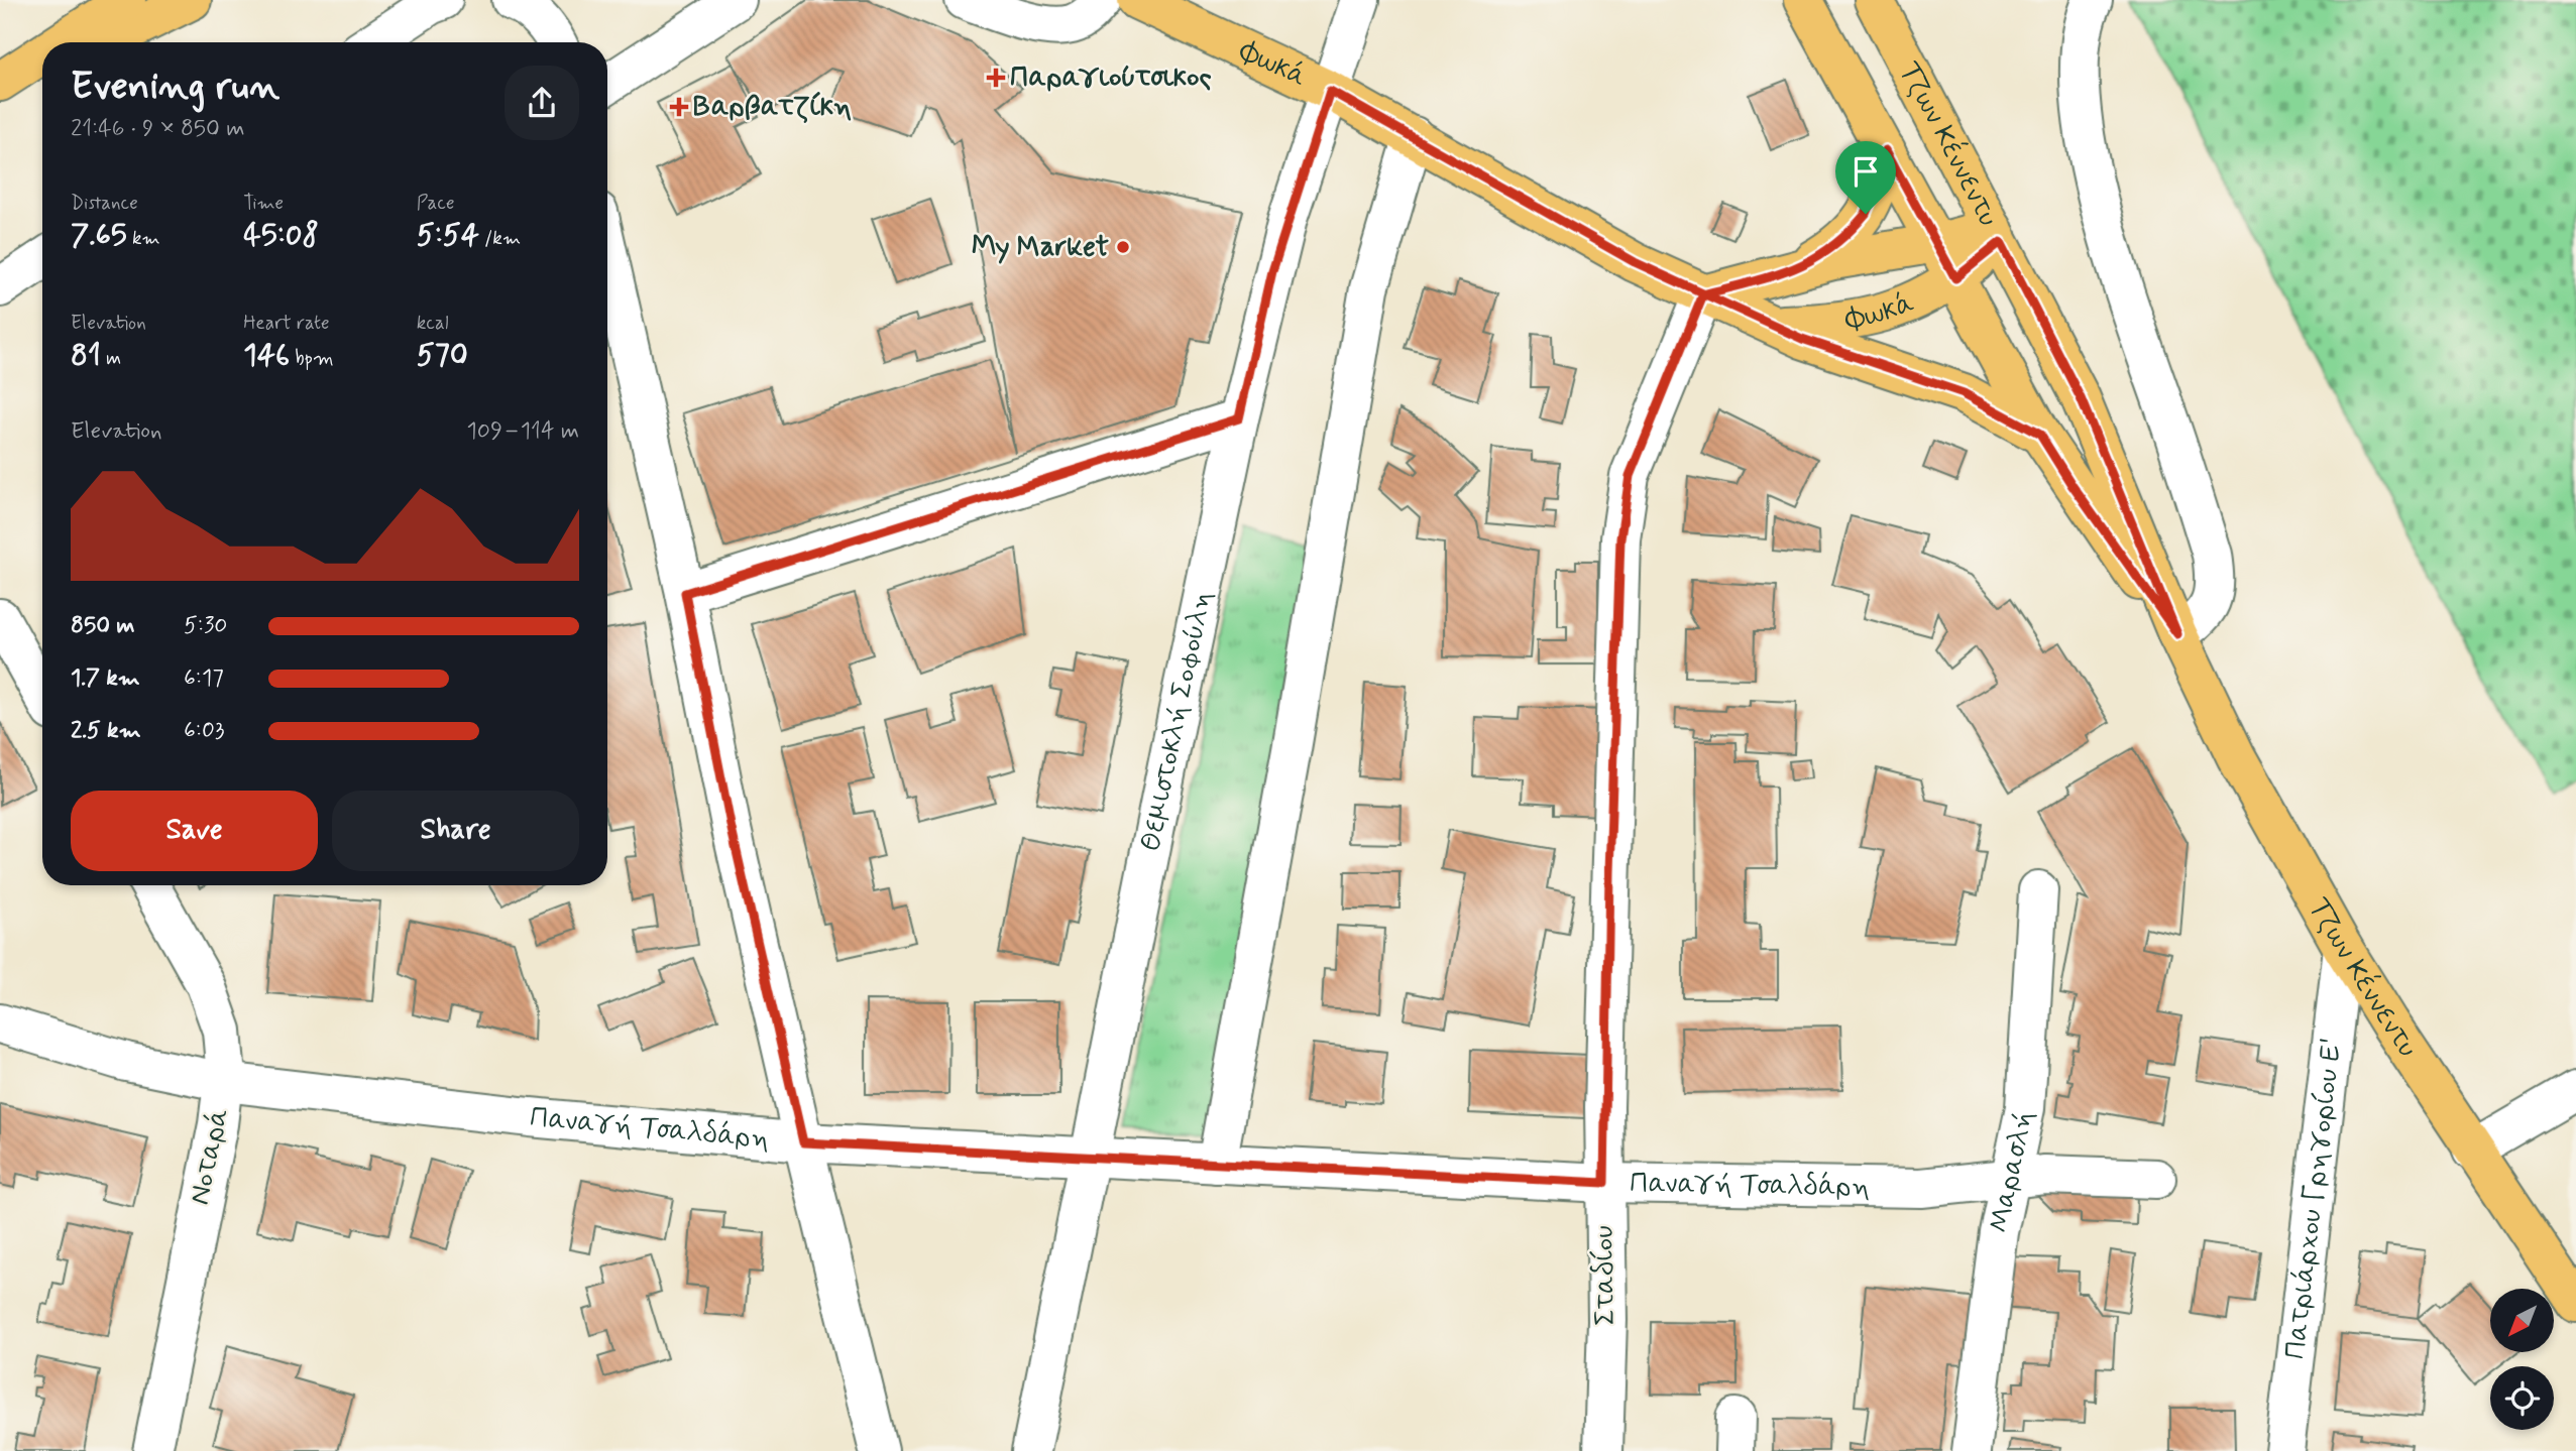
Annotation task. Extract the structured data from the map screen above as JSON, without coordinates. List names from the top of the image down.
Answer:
{
  "streets": {
    "main road": ["Φωκά", "Τζων Κέννεντυ"],
    "street": [
      "Θεμιστοκλή Σοφούλη",
      "Παναγή Τσαλδάρη",
      "Νοταρά",
      "Μαρασλή",
      "Πατριάρχου Γρηγορίου Ε'",
      "Σταδίου"
    ]
  },
  "crossings": [
    ["Φωκά", "Τζων Κέννεντυ"],
    ["Φωκά", "Θεμιστοκλή Σοφούλη"],
    ["Φωκά", "Σταδίου"],
    ["Τζων Κέννεντυ", "Πατριάρχου Γρηγορίου Ε'"],
    ["Θεμιστοκλή Σοφούλη", "Παναγή Τσαλδάρη"],
    ["Παναγή Τσαλδάρη", "Νοταρά"],
    ["Παναγή Τσαλδάρη", "Μαρασλή"],
    ["Παναγή Τσαλδάρη", "Σταδίου"]
  ],
  "places": {
    "health": ["Παραγιούτσικος", "Βαρβατζίκη"],
    "other": ["My Market"]
  },
  "north": "bottom left",
  "page": {
    "heading": ["Evening run", "21:46 · 9 × 850 m"],
    "stats": [
      ["Distance", "7.65 km"],
      ["Time", "45:08"],
      ["Pace", "5:54 /km"],
      ["Elevation", "81 m"],
      ["Heart rate", "146 bpm"],
      ["kcal", "570"]
    ],
    "chart": ["Elevation", "109–114 m"],
    "list": [
      {
        "name": "850 m",
        "note": "5:30"
      },
      {
        "name": "1.7 km",
        "note": "6:17"
      },
      {
        "name": "2.5 km",
        "note": "6:03"
      }
    ],
    "buttons": ["Save", "Share"]
  }
}
